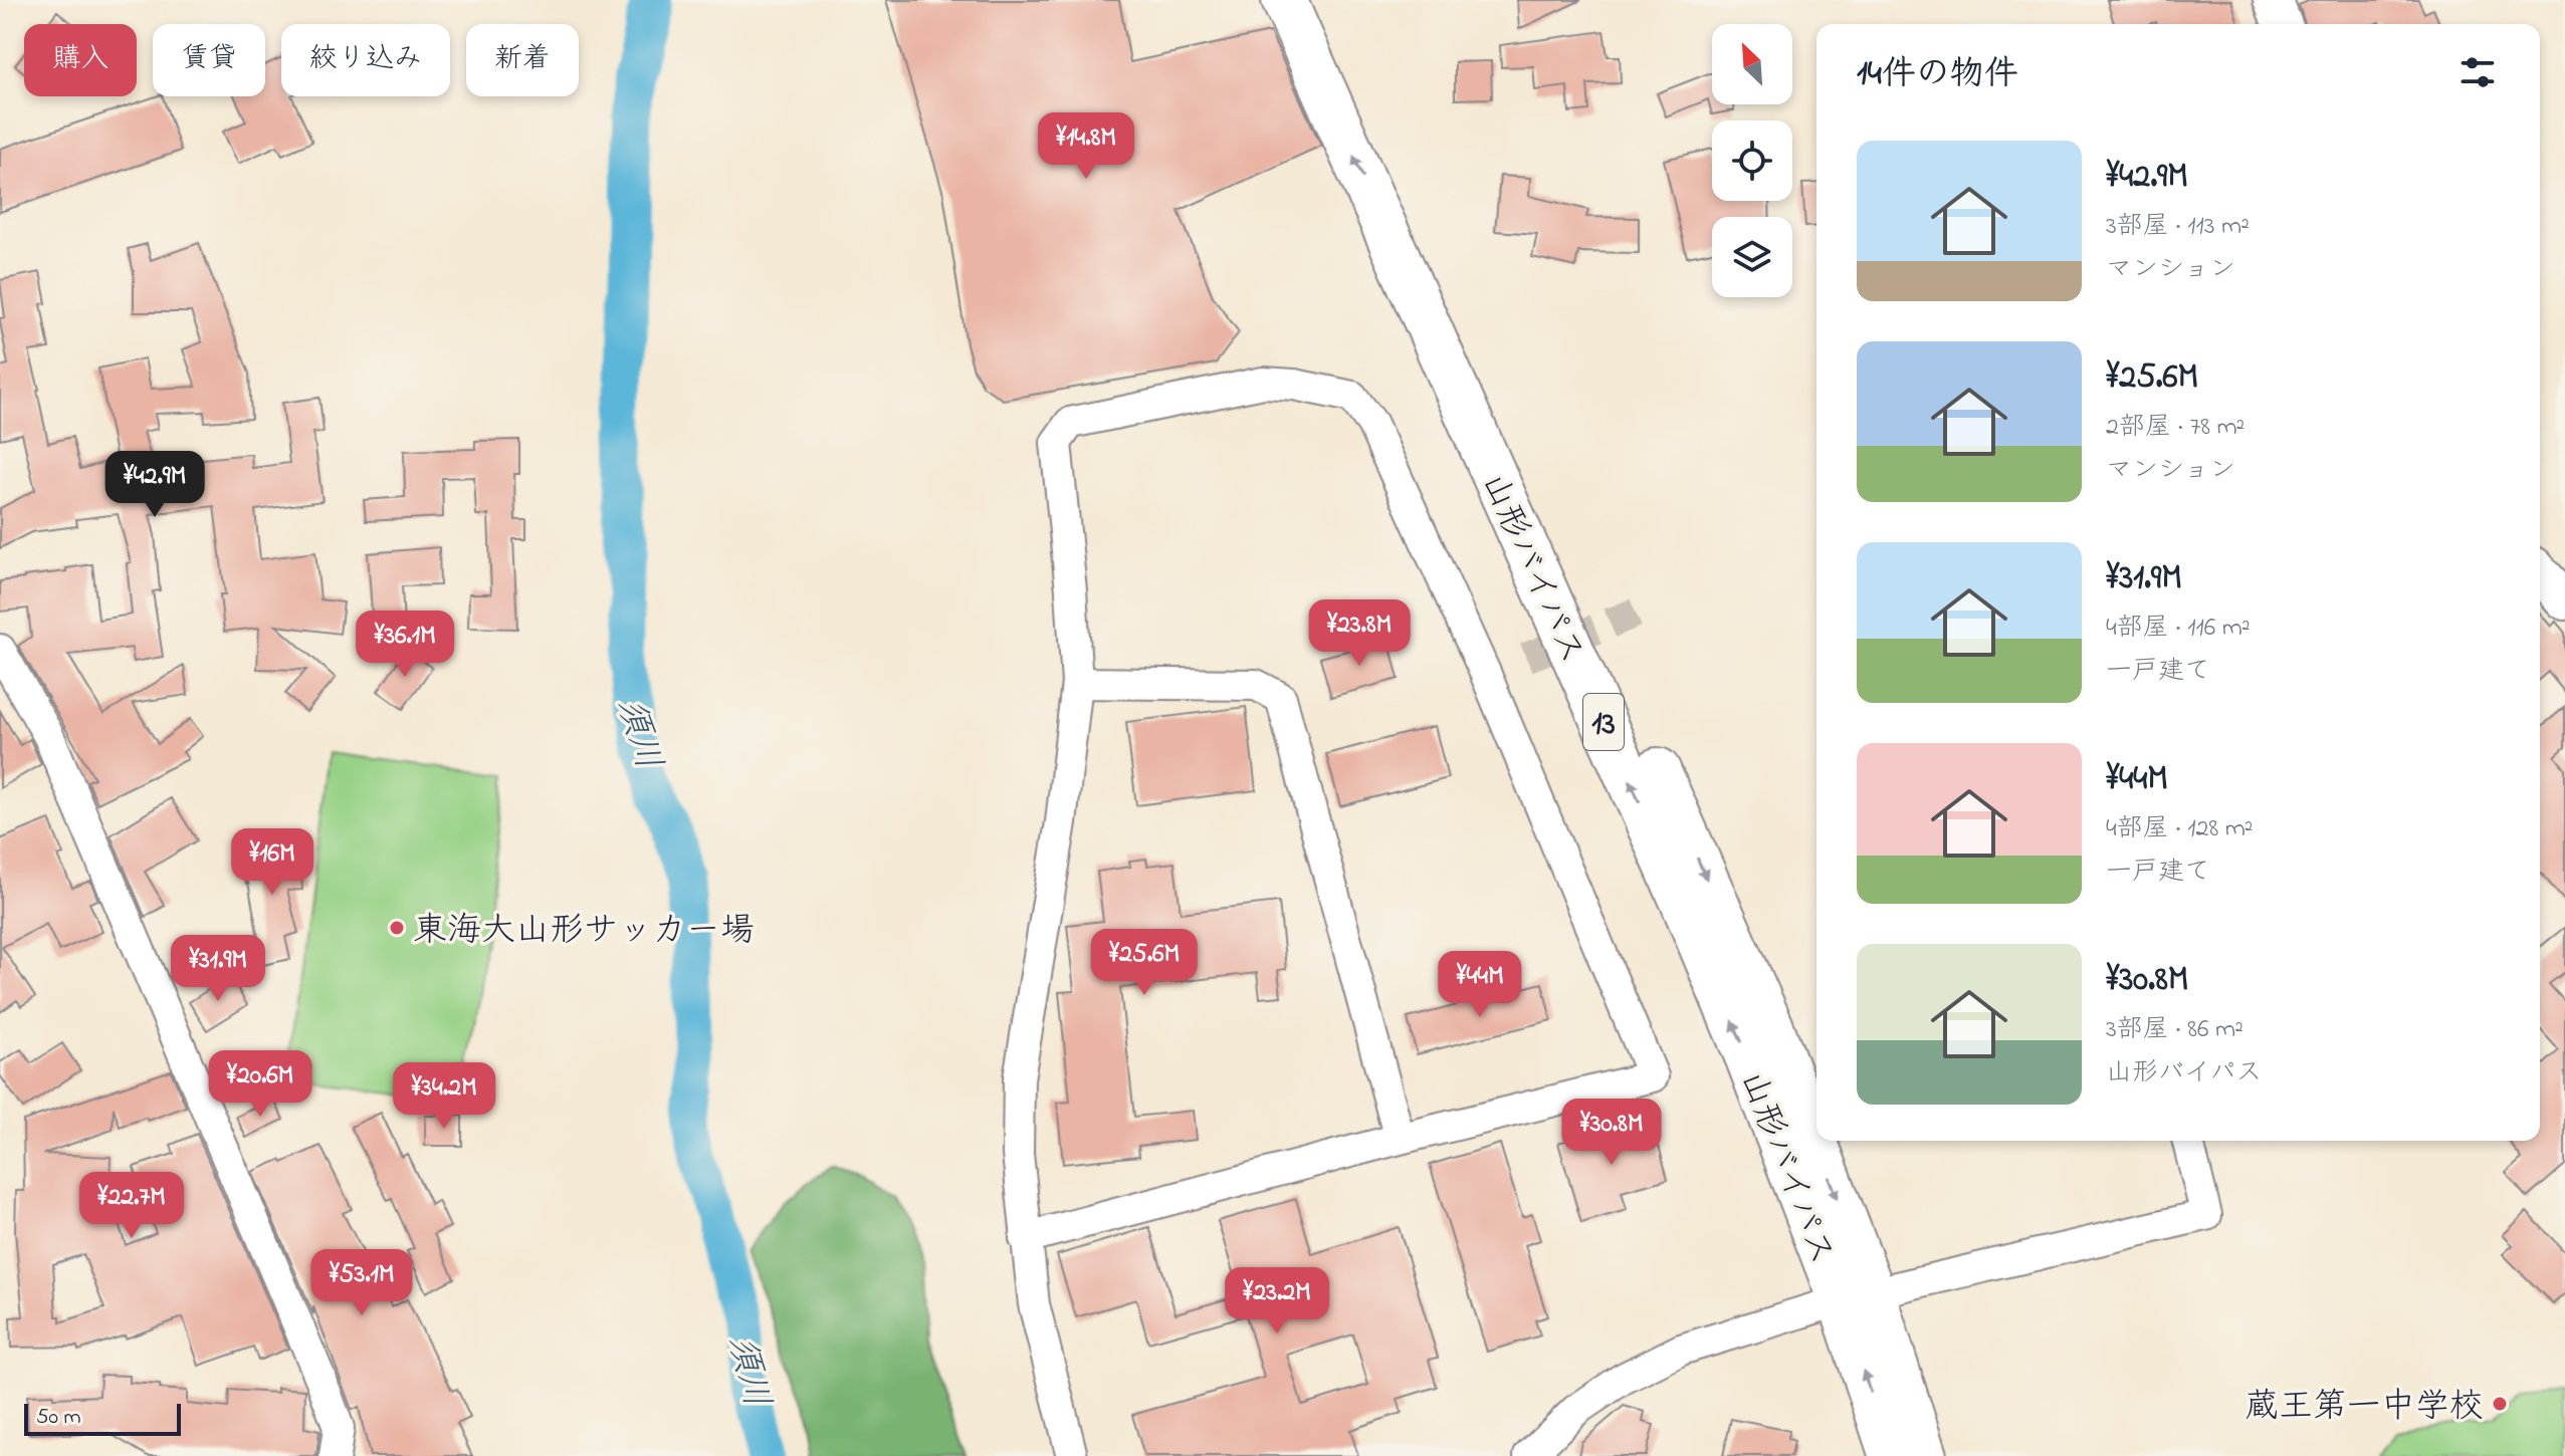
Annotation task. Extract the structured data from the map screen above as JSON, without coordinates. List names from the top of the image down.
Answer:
{
  "streets": {
    "highway": ["山形バイパス", "13"]
  },
  "water": ["須川"],
  "places": ["東海大山形サッカー場", "蔵王第一中学校"],
  "scale_bar": "50 m",
  "north": "top left",
  "page": {
    "chip": [
      "購入",
      "賃貸",
      "絞り込み",
      "新着"
    ],
    "heading": "14件の物件",
    "price": [
      "¥14.8M",
      "¥42.9M",
      "¥23.8M",
      "¥36.1M",
      "¥16M",
      "¥25.6M",
      "¥31.9M",
      "¥44M",
      "¥20.6M",
      "¥34.2M",
      "¥30.8M",
      "¥22.7M",
      "¥53.1M",
      "¥23.2M"
    ],
    "list": [
      {
        "name": "¥42.9M",
        "note": "3部屋 · 113 m² · マンション"
      },
      {
        "name": "¥25.6M",
        "note": "2部屋 · 78 m² · マンション"
      },
      {
        "name": "¥31.9M",
        "note": "4部屋 · 116 m² · 一戸建て"
      },
      {
        "name": "¥44M",
        "note": "4部屋 · 128 m² · 一戸建て"
      },
      {
        "name": "¥30.8M",
        "note": "3部屋 · 86 m² · 山形バイパス"
      }
    ],
    "scale": "50 m"
  }
}
